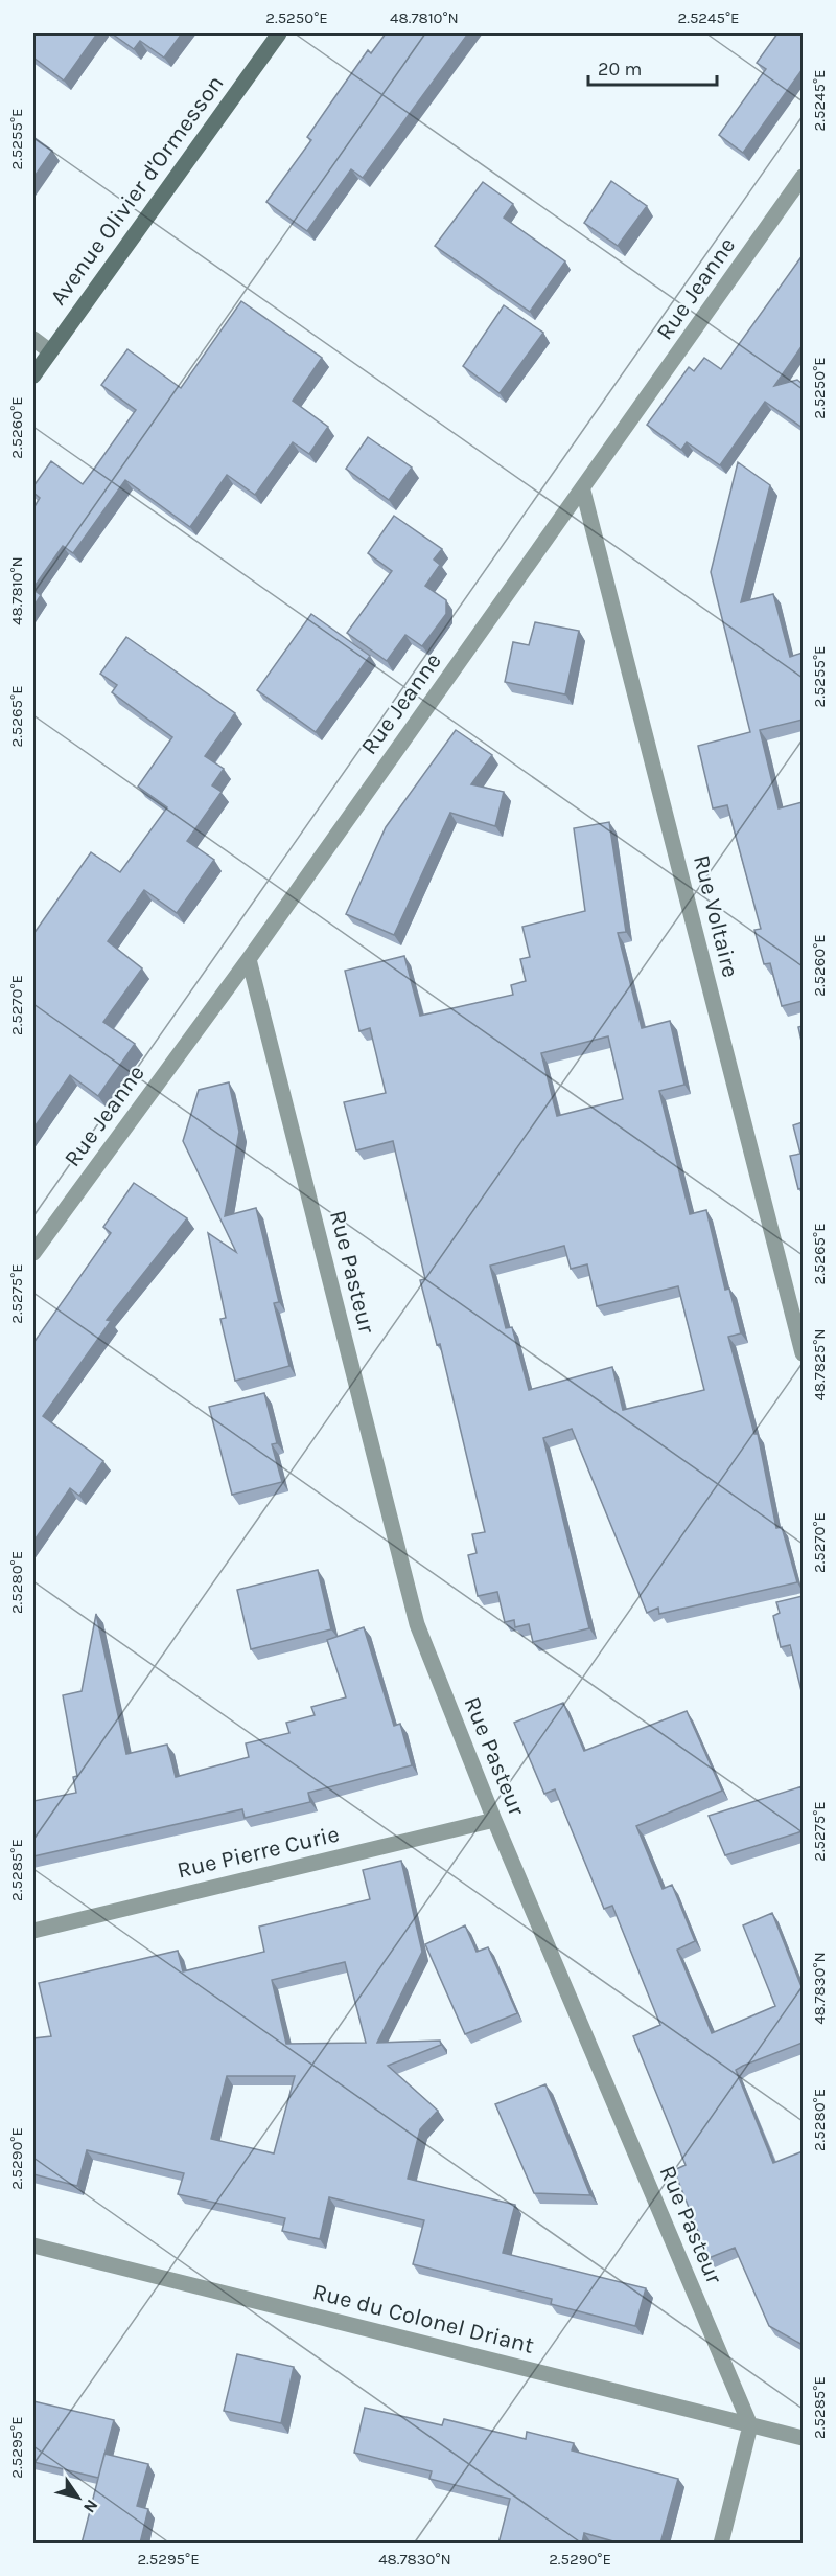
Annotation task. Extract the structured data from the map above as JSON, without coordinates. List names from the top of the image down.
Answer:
{
  "streets": {
    "main road": ["Avenue Olivier d'Ormesson"],
    "street": [
      "Rue Jeanne",
      "Rue Voltaire",
      "Rue Pasteur",
      "Rue Pierre Curie",
      "Rue du Colonel Driant"
    ]
  },
  "crossings": [
    ["Rue Jeanne", "Rue Voltaire"],
    ["Rue Jeanne", "Rue Pasteur"],
    ["Rue Pasteur", "Rue Pierre Curie"],
    ["Rue Pasteur", "Rue du Colonel Driant"]
  ],
  "scale_bar": "20 m",
  "north": "bottom right",
  "coordinates": [
    "2.5250°E",
    "48.7810°N",
    "2.5245°E",
    "2.5255°E",
    "2.5260°E",
    "2.5265°E",
    "2.5270°E",
    "2.5275°E",
    "48.7825°N",
    "2.5280°E",
    "2.5285°E",
    "48.7830°N",
    "2.5290°E",
    "2.5295°E"
  ]
}
